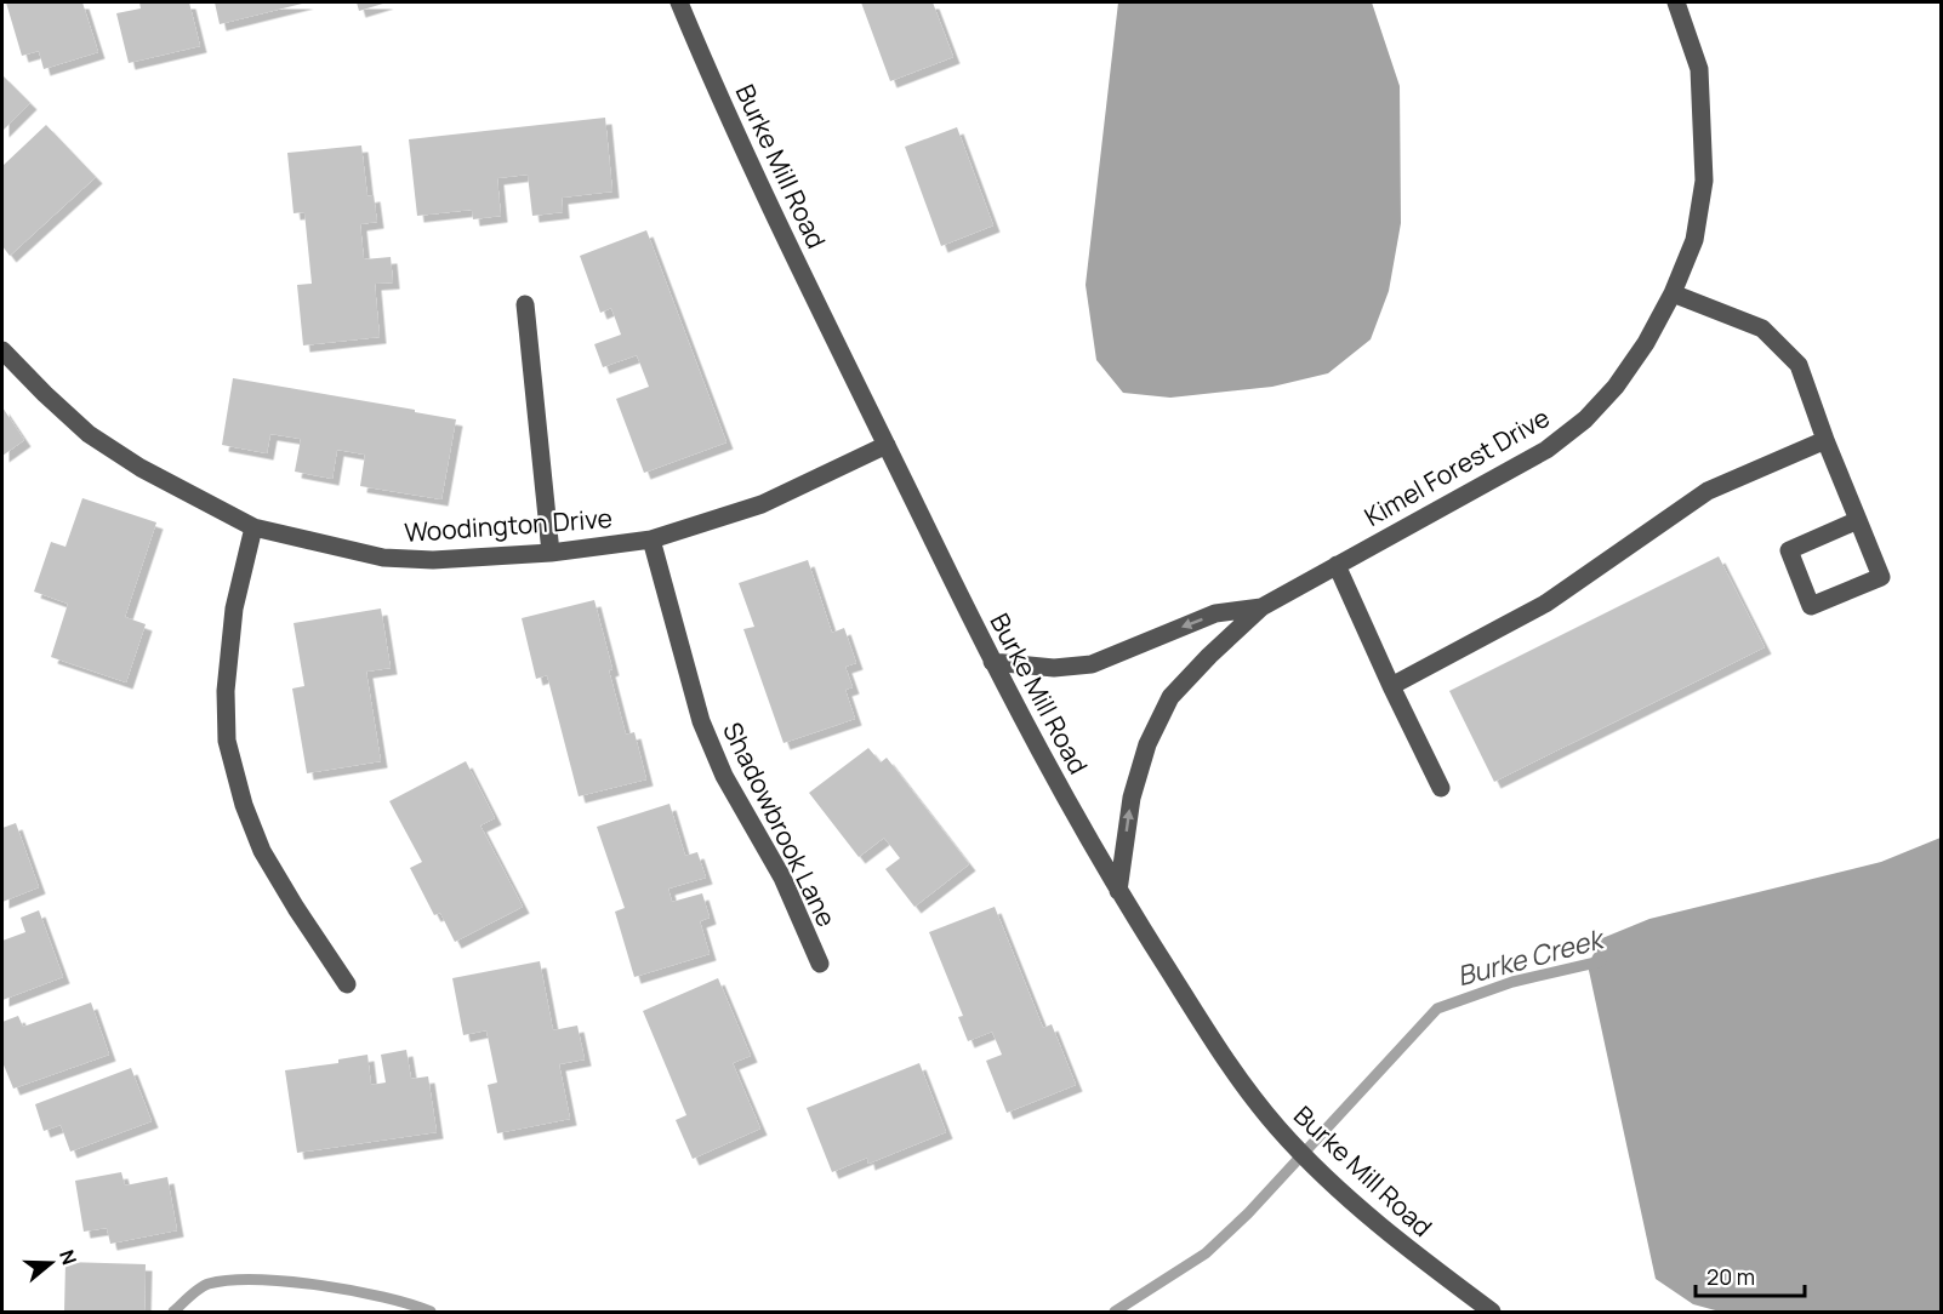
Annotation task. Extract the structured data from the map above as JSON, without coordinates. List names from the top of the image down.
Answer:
{
  "streets": {
    "street": [
      "Burke Mill Road",
      "Kimel Forest Drive",
      "Woodington Drive",
      "Shadowbrook Lane"
    ]
  },
  "crossings": [
    ["Burke Mill Road", "Kimel Forest Drive"],
    ["Burke Mill Road", "Woodington Drive"],
    ["Woodington Drive", "Shadowbrook Lane"]
  ],
  "water": ["Burke Creek"],
  "scale_bar": "20 m",
  "north": "right"
}
